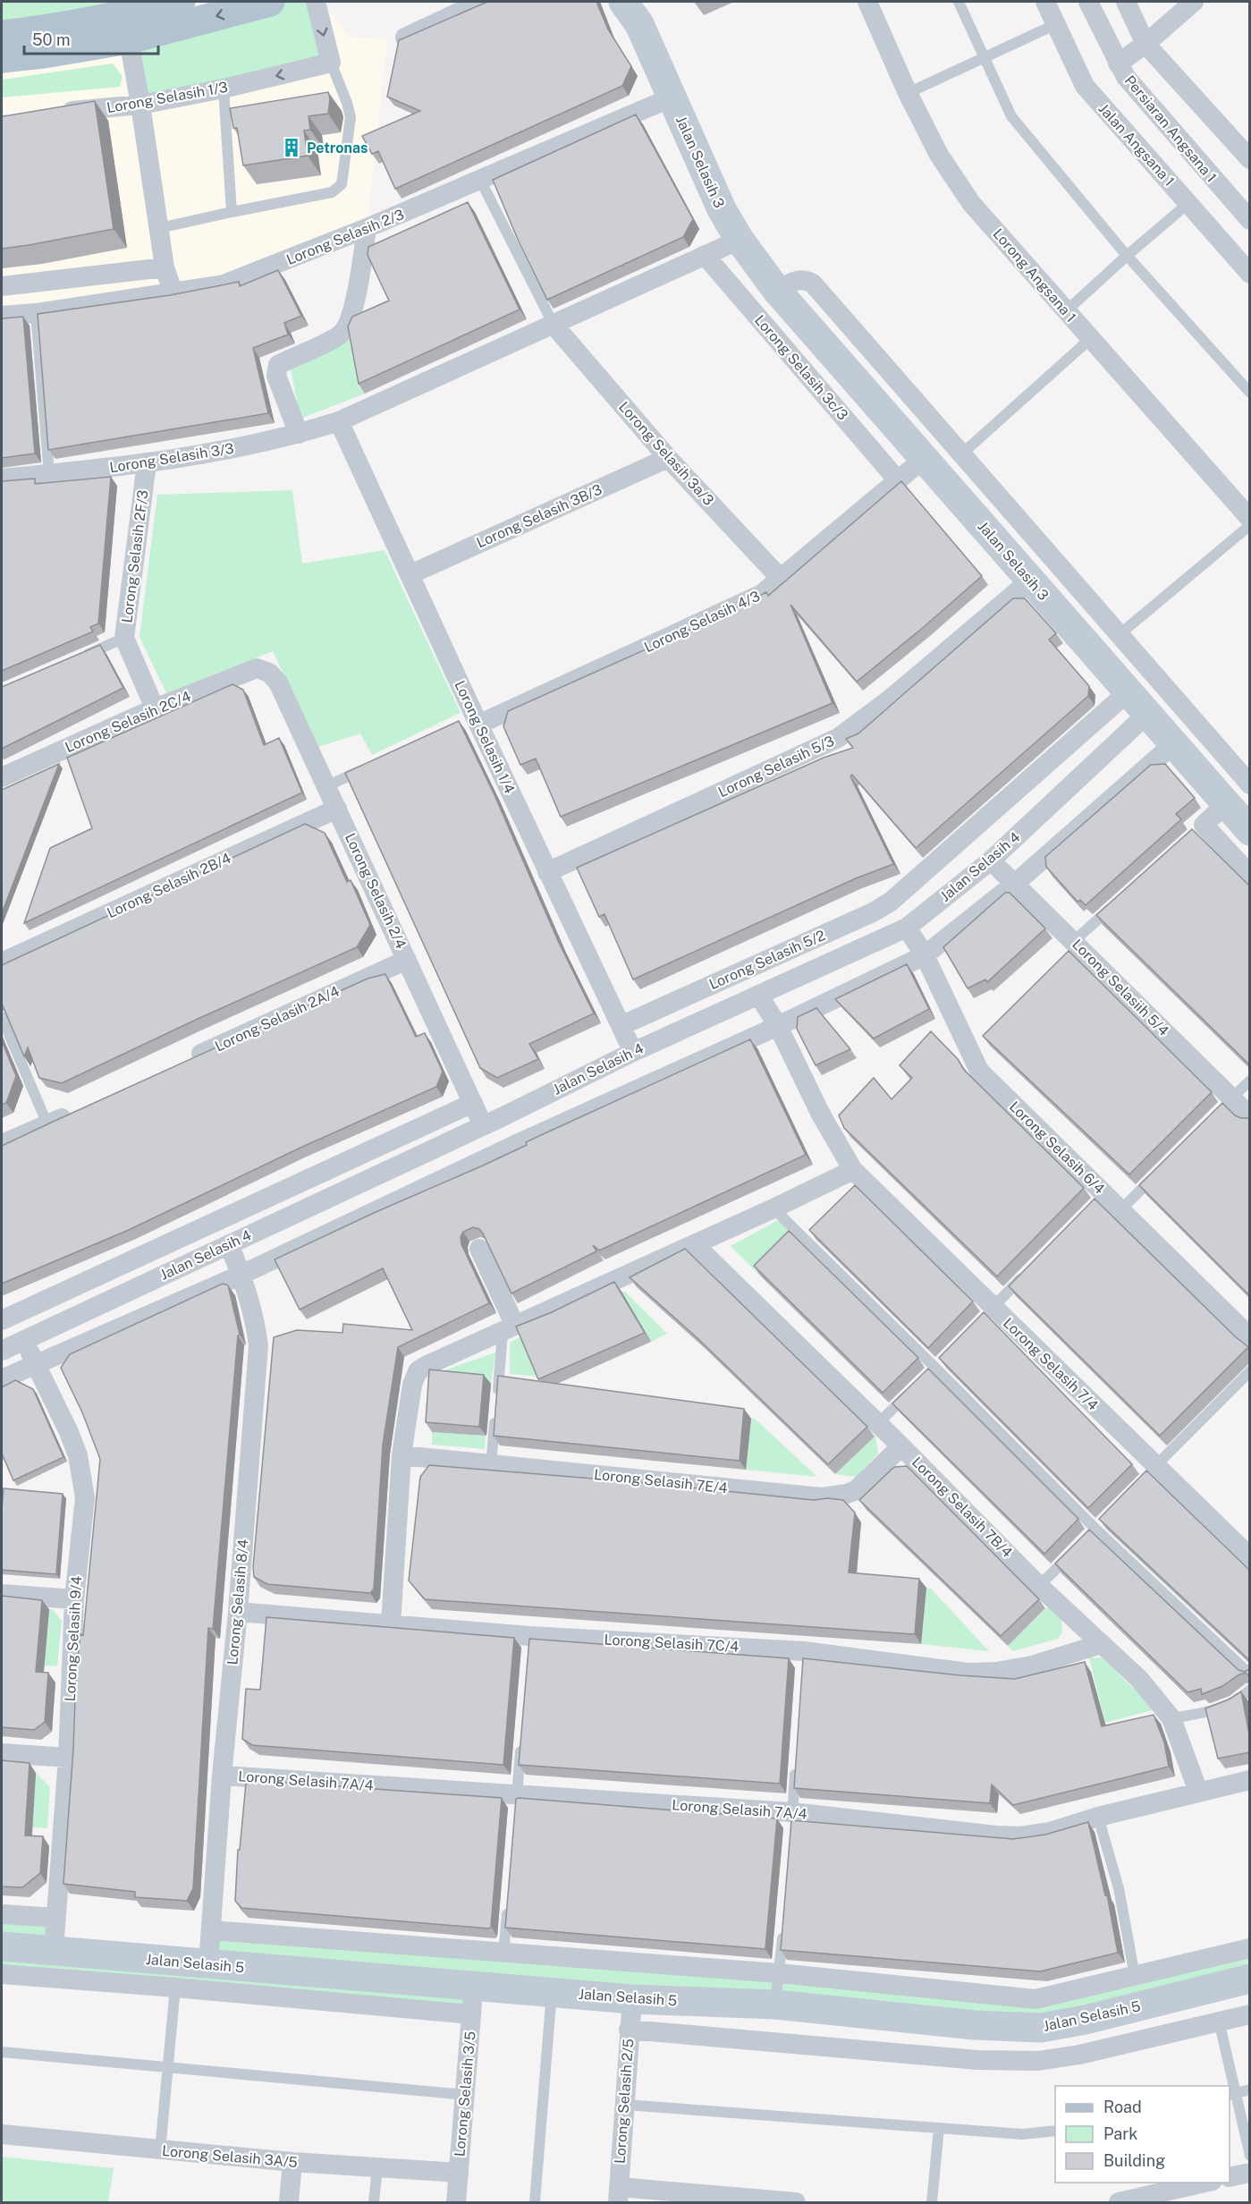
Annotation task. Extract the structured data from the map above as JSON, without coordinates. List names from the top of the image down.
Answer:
{
  "streets": {
    "street": [
      "Lorong Selasih 1/3",
      "Persiaran Angsana 1",
      "Jalan Angsana 1",
      "Jalan Selasih 3",
      "Lorong Selasih 2/3",
      "Lorong Angsana 1",
      "Lorong Selasih 3c/3",
      "Lorong Selasih 3a/3",
      "Lorong Selasih 3/3",
      "Lorong Selasih 3B/3",
      "Lorong Selasih 2F/3",
      "Lorong Selasih 4/3",
      "Lorong Selasih 2C/4",
      "Lorong Selasih 1/4",
      "Lorong Selasih 5/3",
      "Jalan Selasih 4",
      "Lorong Selasih 2B/4",
      "Lorong Selasih 2/4",
      "Lorong Selasih 5/2",
      "Lorong Selasiih 5/4",
      "Lorong Selasih 2A/4",
      "Lorong Selasih 6/4",
      "Lorong Selasih 7/4",
      "Lorong Selasih 7E/4",
      "Lorong Selasih 7B/4",
      "Lorong Selasih 8/4",
      "Lorong Selasih 9/4",
      "Lorong Selasih 7C/4",
      "Lorong Selasih 7A/4",
      "Jalan Selasih 5",
      "Lorong Selasih 3/5",
      "Lorong Selasih 2/5",
      "Lorong Selasih 3A/5"
    ]
  },
  "crossings": [
    ["Jalan Selasih 3", "Lorong Selasih 2/3"],
    ["Jalan Selasih 3", "Lorong Selasih 4/3"],
    ["Jalan Selasih 3", "Lorong Selasih 5/3"],
    ["Jalan Selasih 3", "Jalan Selasih 4"],
    ["Jalan Selasih 3", "Lorong Selasih 5/2"],
    ["Lorong Selasih 3c/3", "Lorong Selasih 4/3"],
    ["Lorong Selasih 3a/3", "Lorong Selasih 3B/3"],
    ["Lorong Selasih 3a/3", "Lorong Selasih 4/3"],
    ["Lorong Selasih 3/3", "Lorong Selasih 2F/3"],
    ["Lorong Selasih 3/3", "Lorong Selasih 1/4"],
    ["Lorong Selasih 3B/3", "Lorong Selasih 1/4"],
    ["Lorong Selasih 2F/3", "Lorong Selasih 2C/4"],
    ["Lorong Selasih 4/3", "Lorong Selasih 1/4"],
    ["Lorong Selasih 2C/4", "Lorong Selasih 2/4"],
    ["Lorong Selasih 1/4", "Lorong Selasih 5/3"],
    ["Lorong Selasih 1/4", "Jalan Selasih 4"],
    ["Lorong Selasih 1/4", "Lorong Selasih 5/2"],
    ["Jalan Selasih 4", "Lorong Selasih 2/4"],
    ["Jalan Selasih 4", "Lorong Selasiih 5/4"],
    ["Jalan Selasih 4", "Lorong Selasih 6/4"],
    ["Jalan Selasih 4", "Lorong Selasih 7/4"],
    ["Jalan Selasih 4", "Lorong Selasih 8/4"],
    ["Jalan Selasih 4", "Lorong Selasih 9/4"],
    ["Lorong Selasih 2B/4", "Lorong Selasih 2/4"],
    ["Lorong Selasih 2/4", "Lorong Selasih 2A/4"],
    ["Lorong Selasih 7E/4", "Lorong Selasih 7B/4"],
    ["Lorong Selasih 7B/4", "Lorong Selasih 7C/4"],
    ["Lorong Selasih 7B/4", "Lorong Selasih 7A/4"],
    ["Lorong Selasih 8/4", "Lorong Selasih 7C/4"],
    ["Lorong Selasih 8/4", "Lorong Selasih 7A/4"],
    ["Lorong Selasih 8/4", "Jalan Selasih 5"],
    ["Lorong Selasih 9/4", "Jalan Selasih 5"],
    ["Jalan Selasih 5", "Lorong Selasih 3/5"],
    ["Jalan Selasih 5", "Lorong Selasih 2/5"],
    ["Lorong Selasih 3/5", "Lorong Selasih 3A/5"]
  ],
  "one_way": ["Lorong Selasih 1/3"],
  "places": {
    "building": ["Petronas"]
  },
  "legend": ["Road", "Park", "Building"],
  "scale_bar": "50 m"
}
